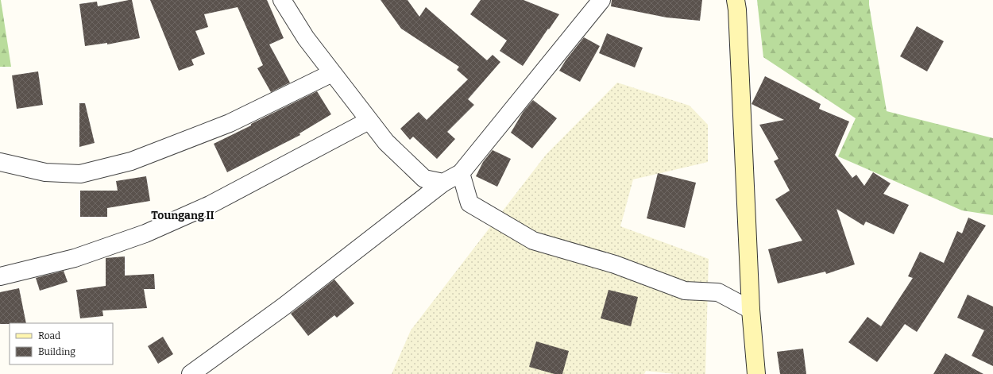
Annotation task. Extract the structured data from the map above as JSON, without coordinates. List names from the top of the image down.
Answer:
{
  "districts": ["Toungang II"],
  "legend": ["Road", "Building"]
}
